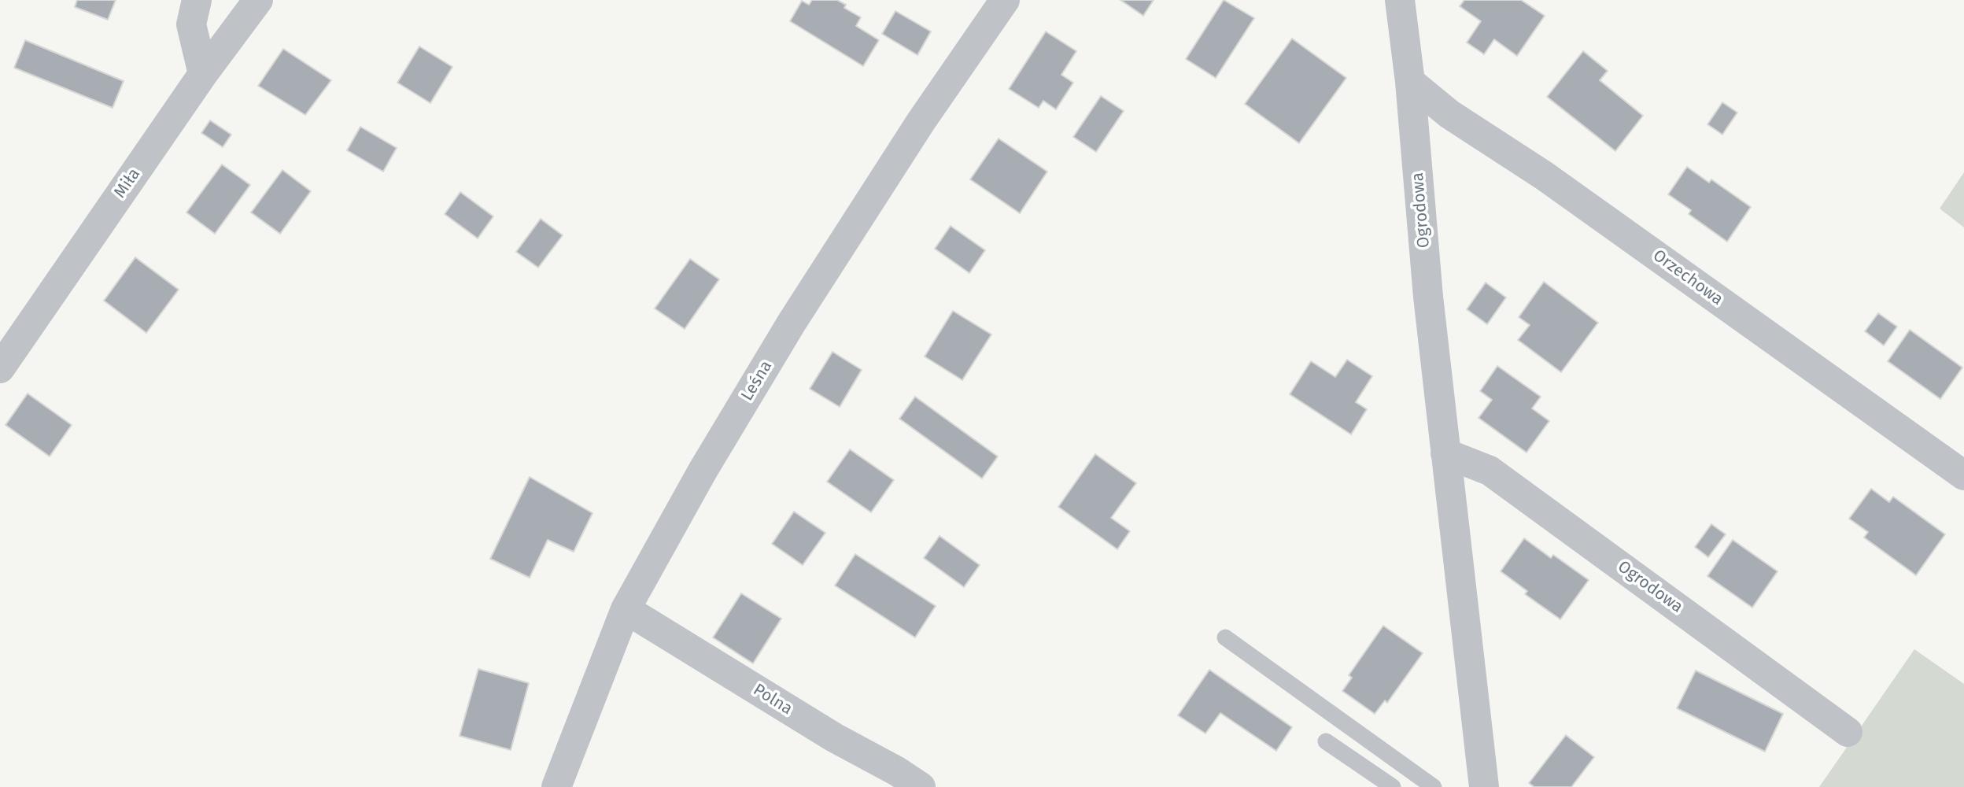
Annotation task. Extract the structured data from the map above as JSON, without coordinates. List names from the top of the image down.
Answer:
{
  "streets": {
    "street": [
      "Miła",
      "Ogrodowa",
      "Orzechowa",
      "Leśna",
      "Polna"
    ]
  },
  "crossings": [
    ["Ogrodowa", "Orzechowa"],
    ["Leśna", "Polna"]
  ]
}
